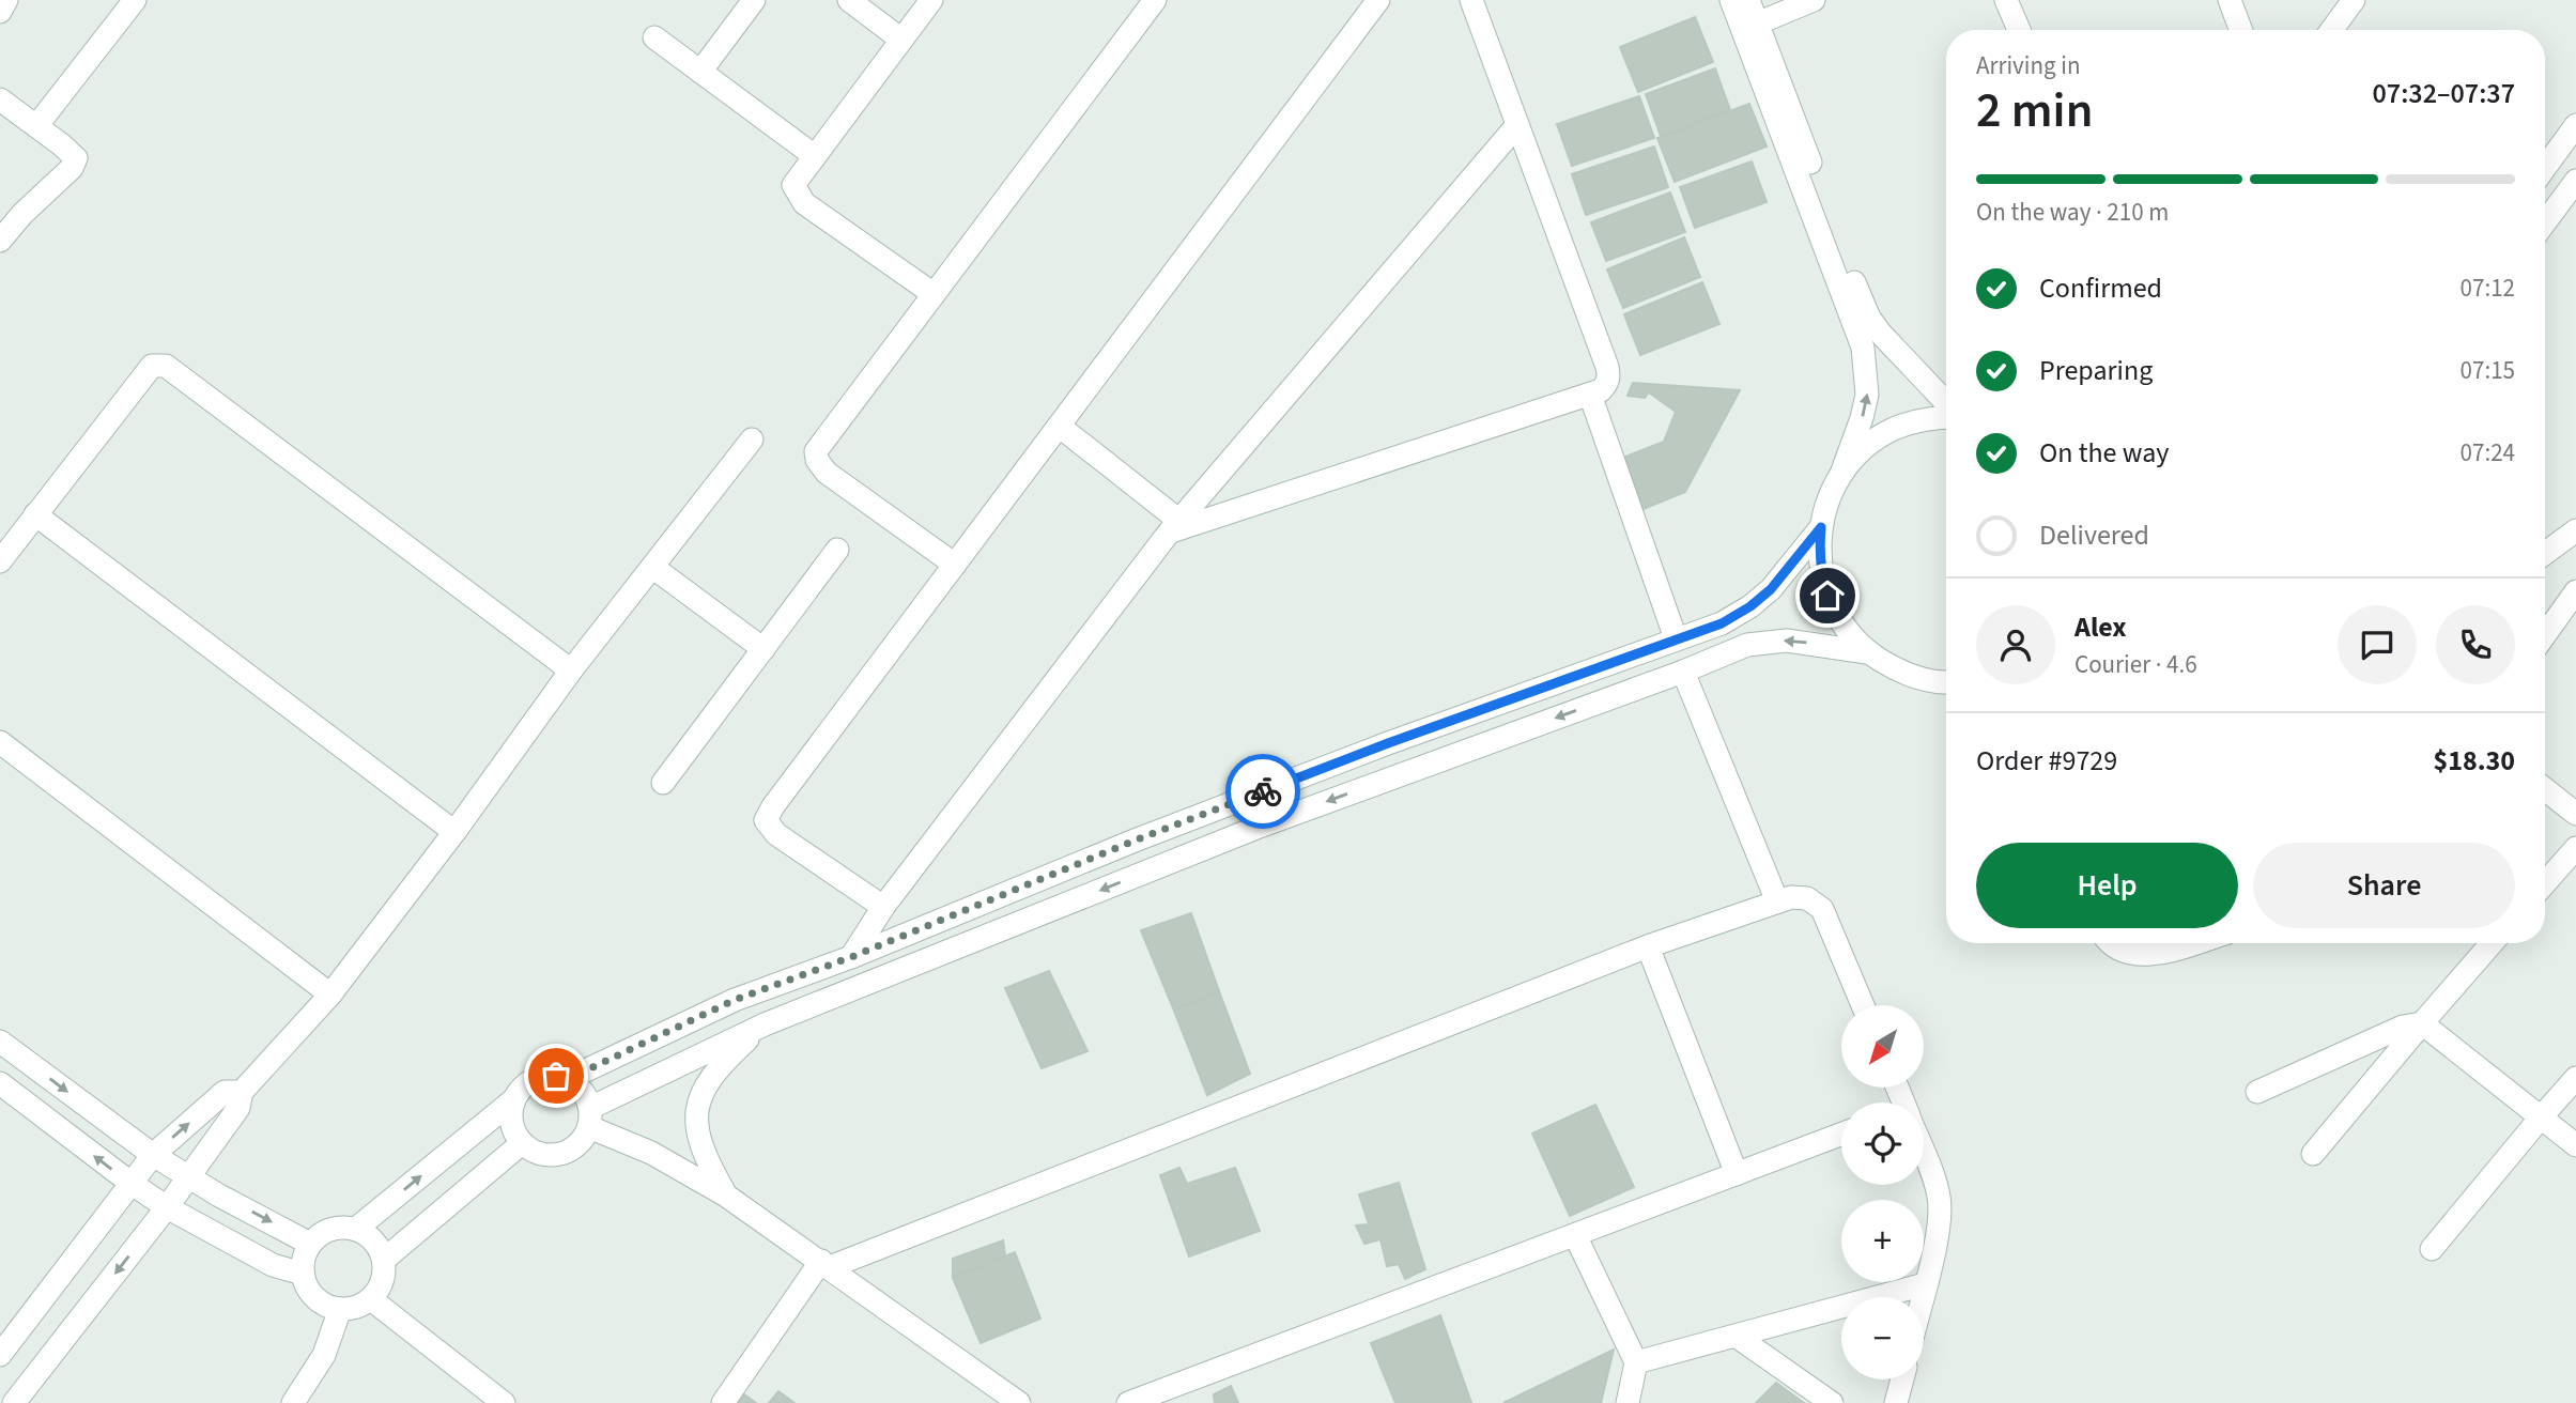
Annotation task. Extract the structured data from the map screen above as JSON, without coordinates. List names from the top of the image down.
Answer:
{
  "north": "bottom left",
  "page": {
    "heading": ["2 min", "Arriving in", "07:32–07:37"],
    "panel": [
      "Alex",
      "Courier · 4.6",
      "Order #9729",
      "$18.30"
    ],
    "bar": "On the way · 210 m",
    "list": [
      ["Confirmed", "07:12"],
      ["Preparing", "07:15"],
      ["On the way", "07:24"],
      "Delivered"
    ],
    "buttons": ["Help", "Share"],
    "map_buttons": ["+", "−"]
  }
}
